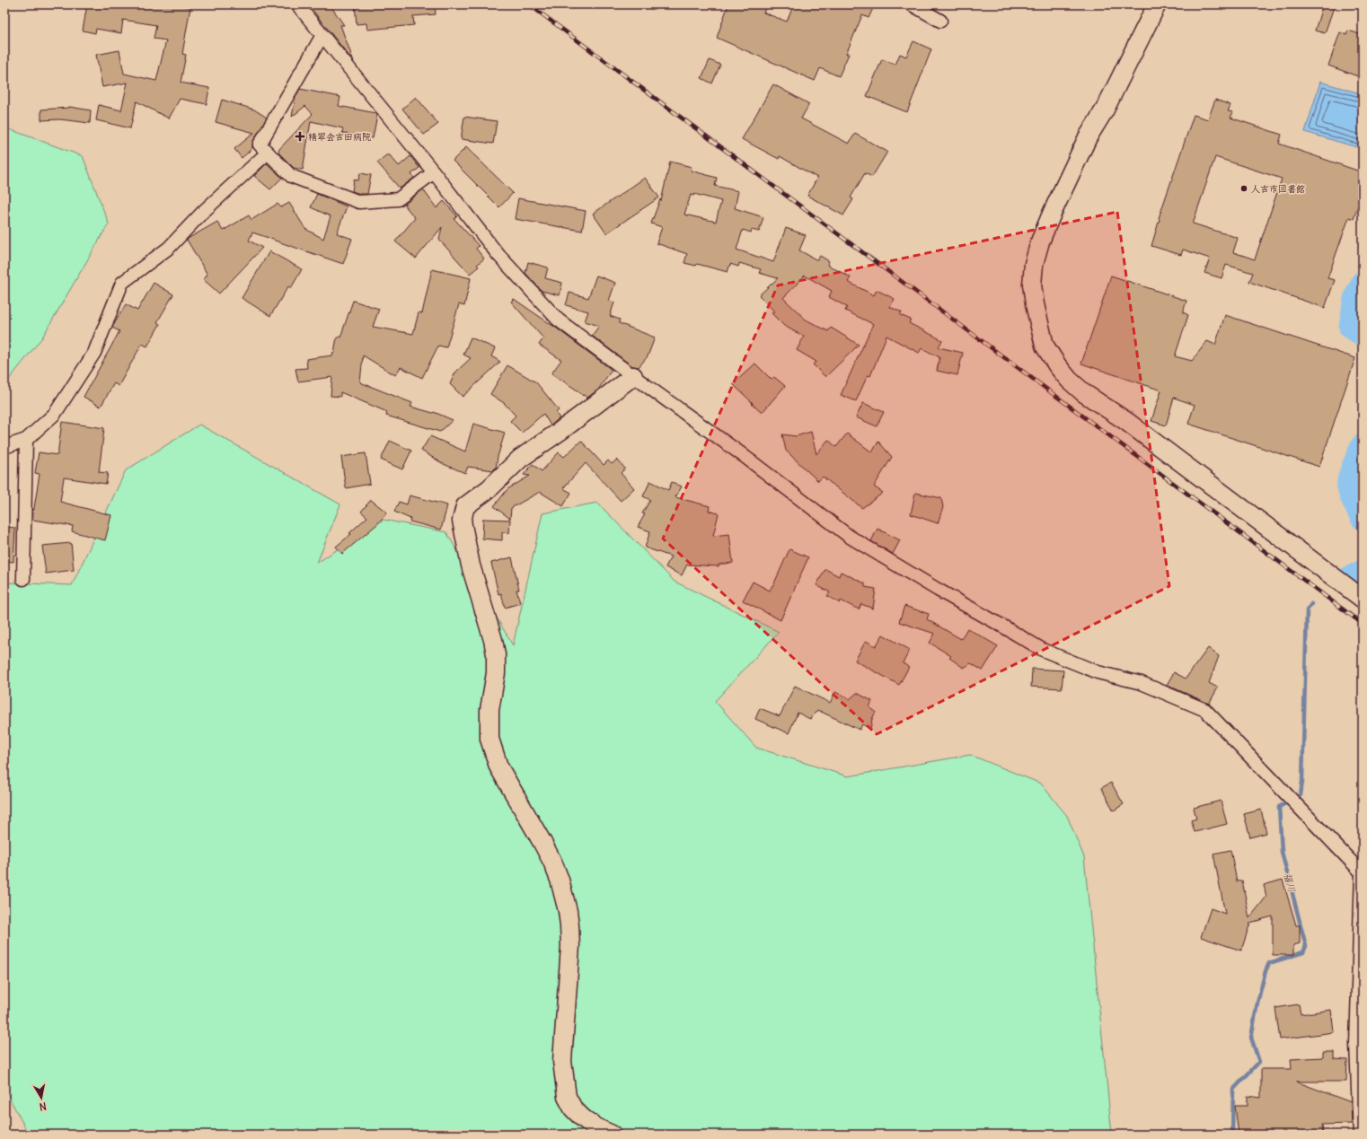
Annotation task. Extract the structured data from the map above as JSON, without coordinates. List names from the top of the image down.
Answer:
{
  "water": ["福川"],
  "places": {
    "health": ["精翠会吉田病院"],
    "other": ["人吉市図書館"]
  },
  "north": "bottom"
}
